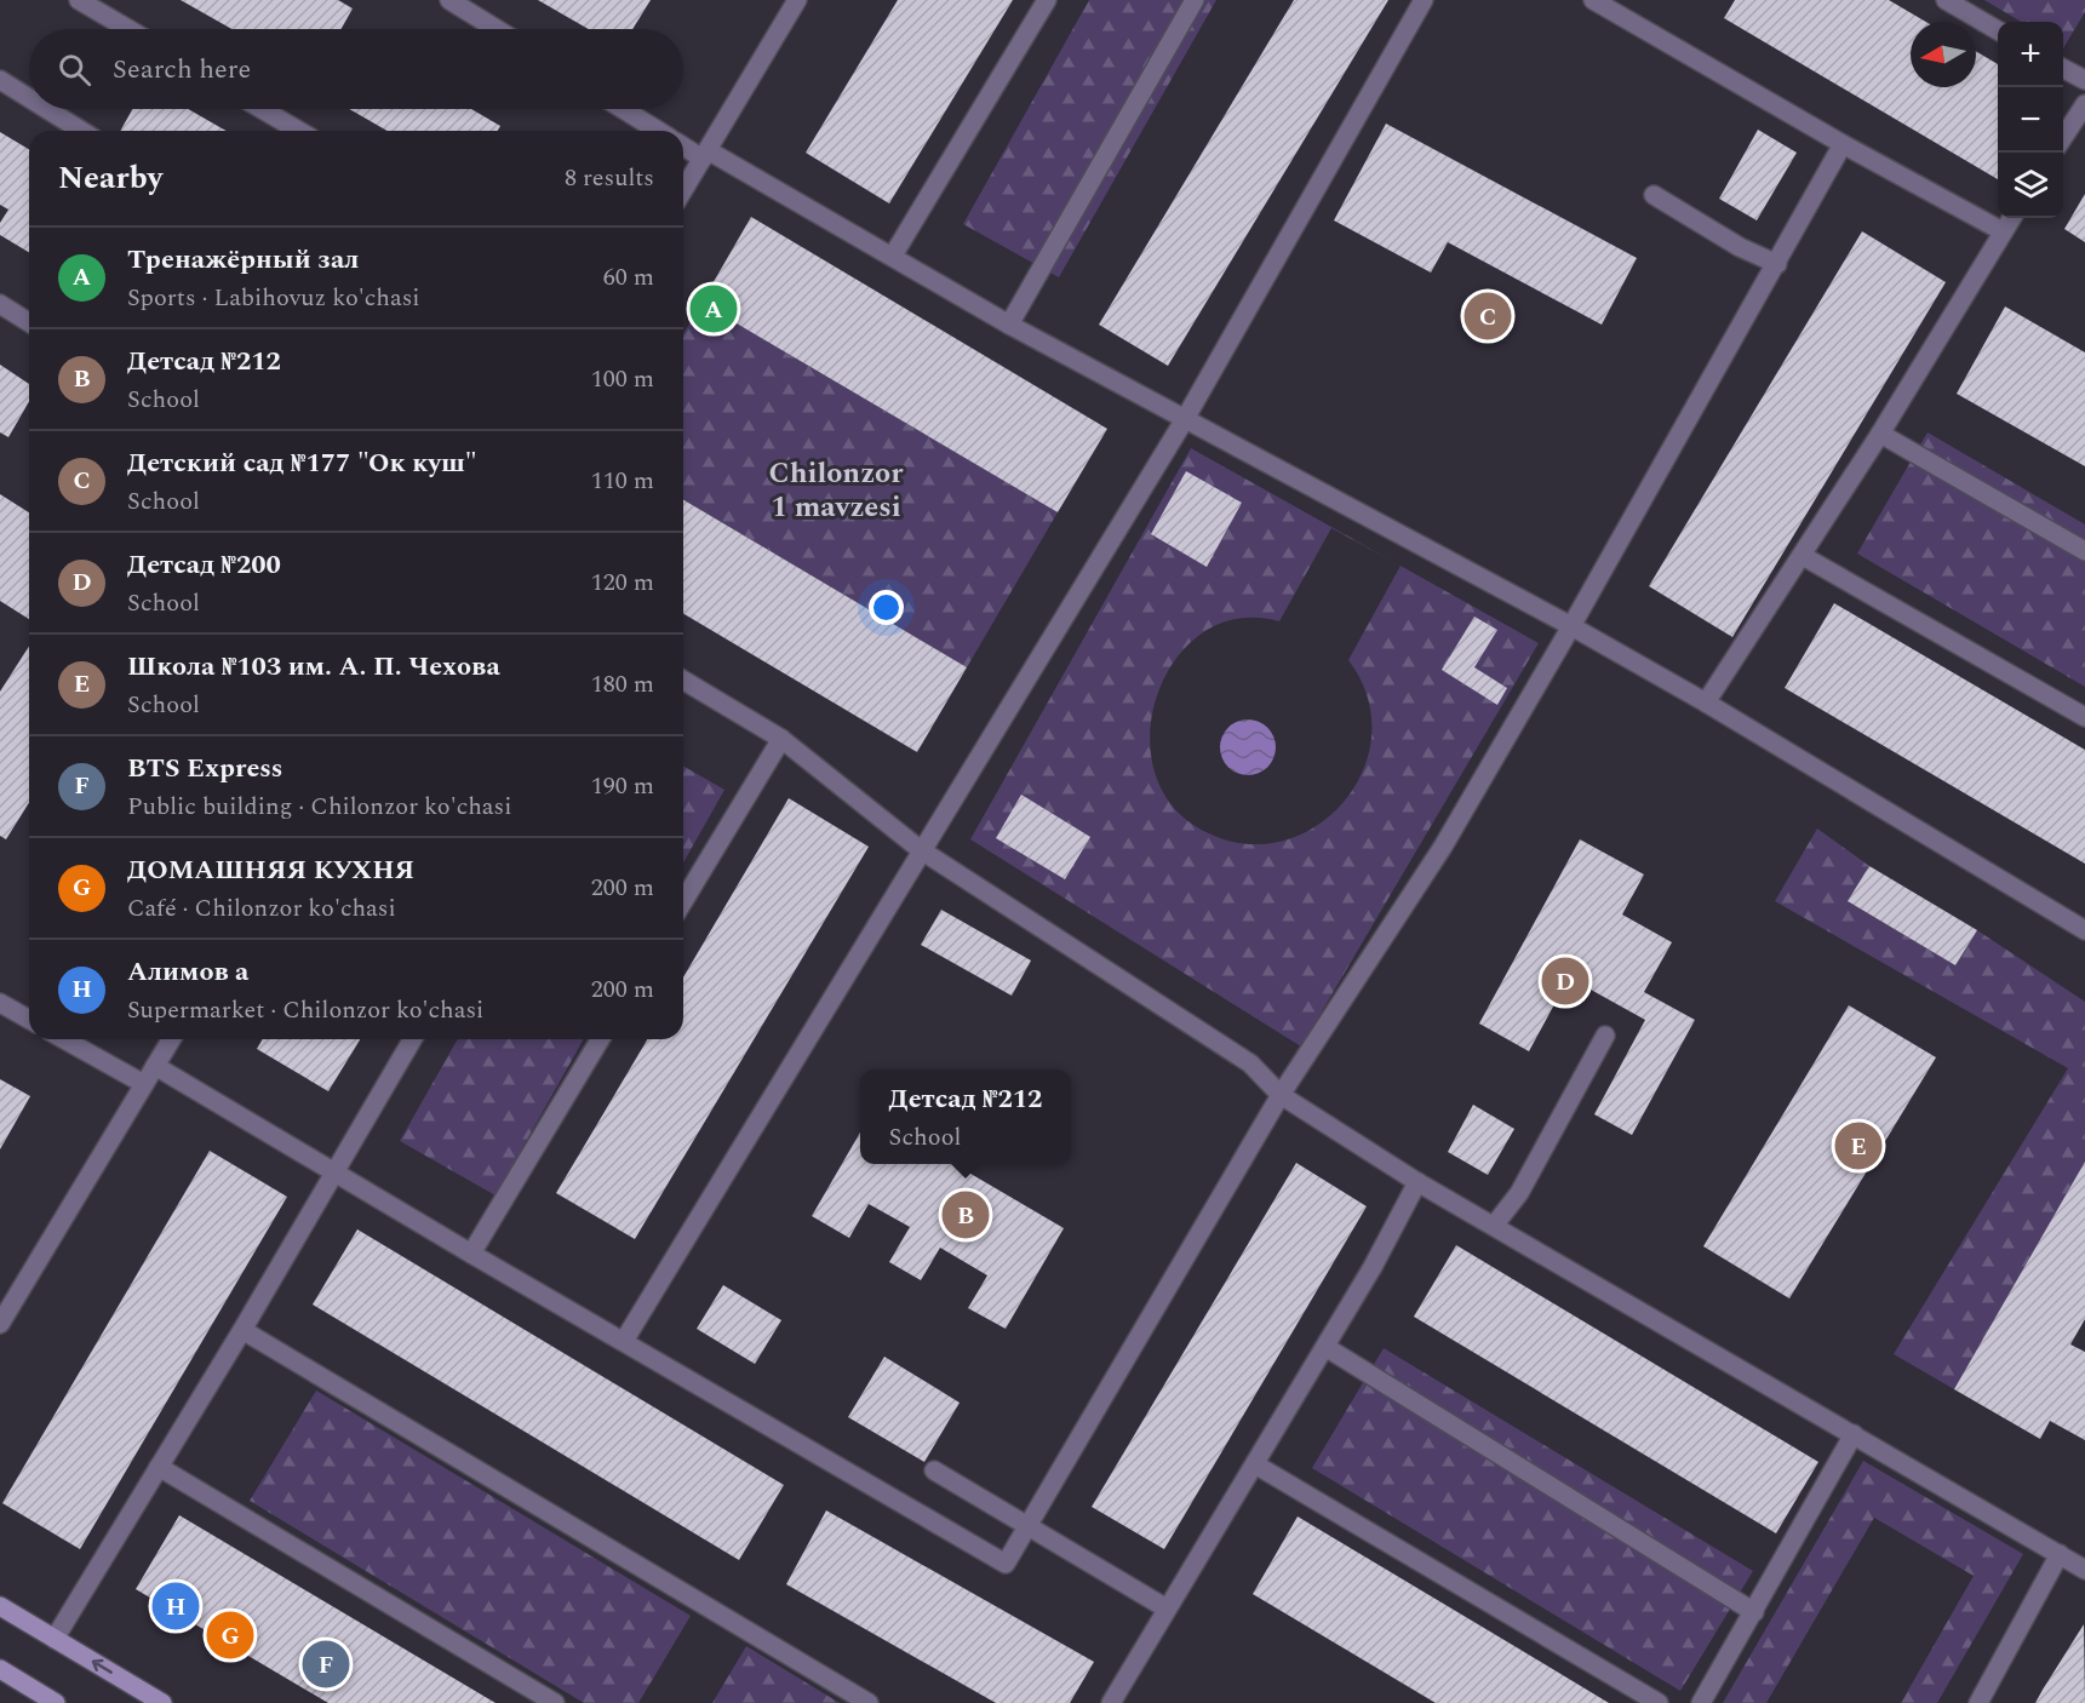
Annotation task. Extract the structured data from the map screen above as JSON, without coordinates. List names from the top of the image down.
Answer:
{
  "districts": ["Chilonzor 1 mavzesi"],
  "north": "left",
  "page": {
    "map_buttons": ["+", "−"],
    "search": "Search here",
    "heading": ["Nearby", "8 results"],
    "list": [
      {
        "mark": "A",
        "name": "Тренажёрный зал",
        "note": "Sports · Labihovuz ko'chasi",
        "value": "60 m"
      },
      {
        "mark": "B",
        "name": "Детсад №212",
        "note": "School",
        "value": "100 m"
      },
      {
        "mark": "C",
        "name": "Детский сад №177 \"Ок куш\"",
        "note": "School",
        "value": "110 m"
      },
      {
        "mark": "D",
        "name": "Детсад №200",
        "note": "School",
        "value": "120 m"
      },
      {
        "mark": "E",
        "name": "Школа №103 им. А. П. Чехова",
        "note": "School",
        "value": "180 m"
      },
      {
        "mark": "F",
        "name": "BTS Express",
        "note": "Public building · Chilonzor ko'chasi",
        "value": "190 m"
      },
      {
        "mark": "G",
        "name": "ДОМАШНЯЯ КУХНЯ",
        "note": "Café · Chilonzor ko'chasi",
        "value": "200 m"
      },
      {
        "mark": "H",
        "name": "Алимов а",
        "note": "Supermarket · Chilonzor ko'chasi",
        "value": "200 m"
      }
    ],
    "pins": [
      "A",
      "C",
      "D",
      "E",
      "B",
      "H",
      "G",
      "F"
    ],
    "popup": ["Детсад №212", "School"]
  }
}
